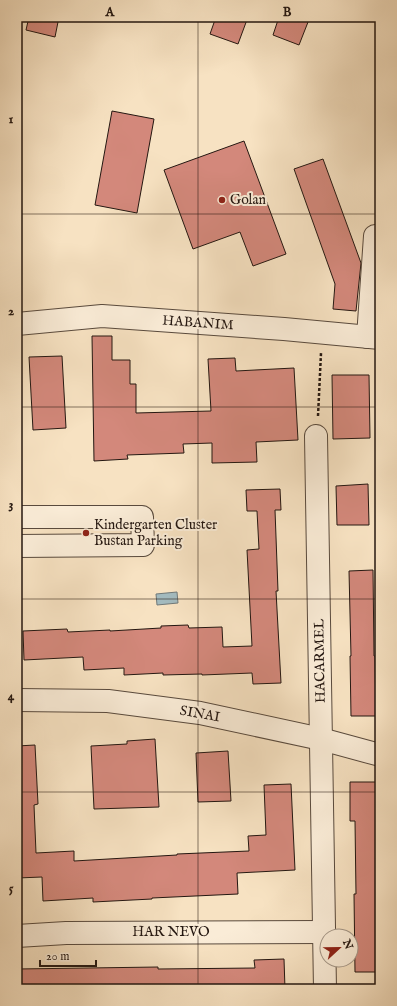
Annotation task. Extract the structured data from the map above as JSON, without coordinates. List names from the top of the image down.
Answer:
{
  "streets": {
    "street": [
      "HABANIM",
      "HACARMEL",
      "SINAI",
      "HAR NEVO"
    ]
  },
  "crossings": [
    ["HACARMEL", "SINAI"]
  ],
  "places": ["Golan", "Kindergarten Cluster Bustan Parking"],
  "scale_bar": "20 m",
  "north": "right",
  "grid": {
    "columns": ["A", "B"],
    "rows": [
      "1",
      "2",
      "3",
      "4",
      "5"
    ]
  }
}
